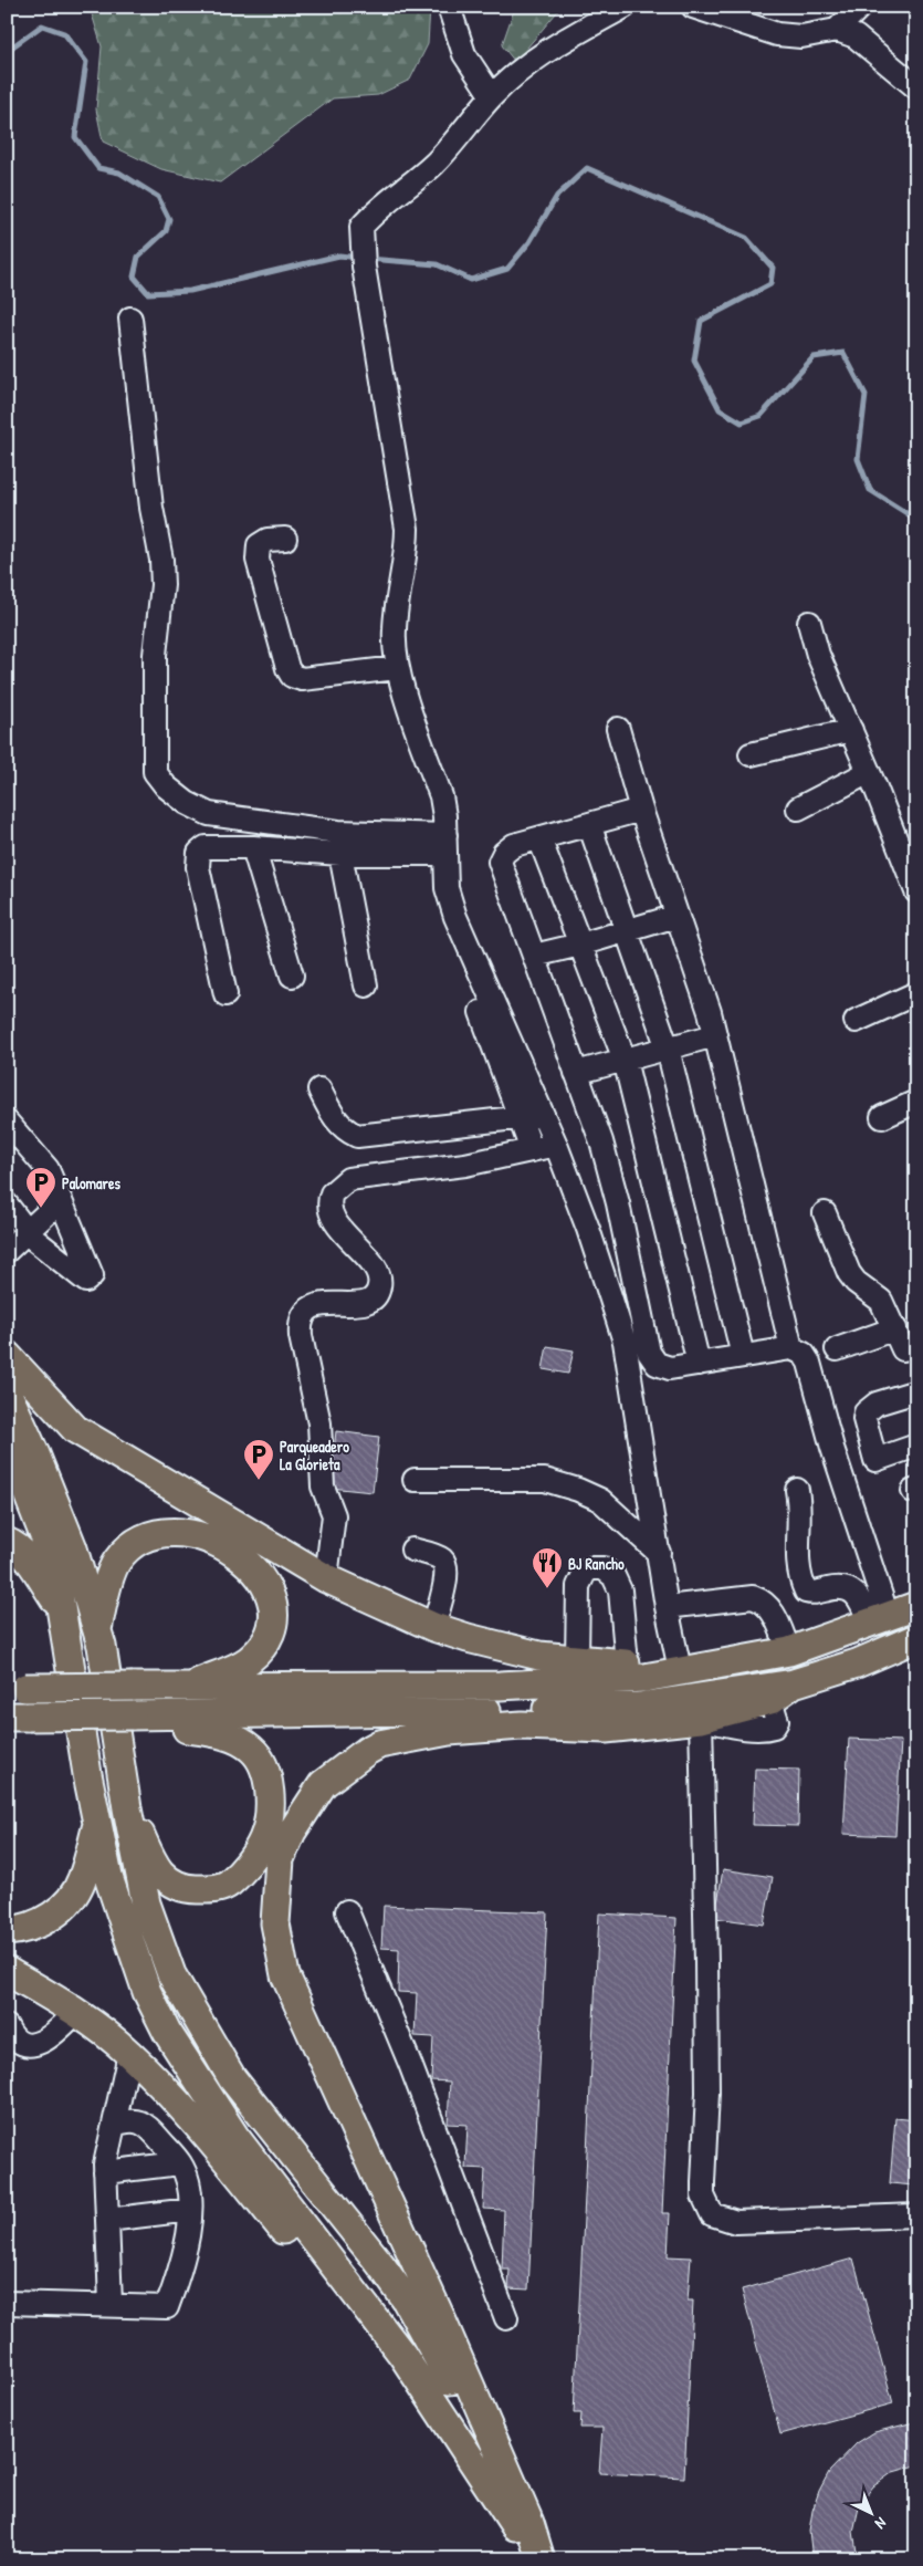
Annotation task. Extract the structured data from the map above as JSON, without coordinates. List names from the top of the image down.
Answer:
{
  "places": {
    "parking": ["Palomares", "Parqueadero La Glorieta"],
    "restaurant": ["BJ Rancho"]
  },
  "north": "bottom right"
}
